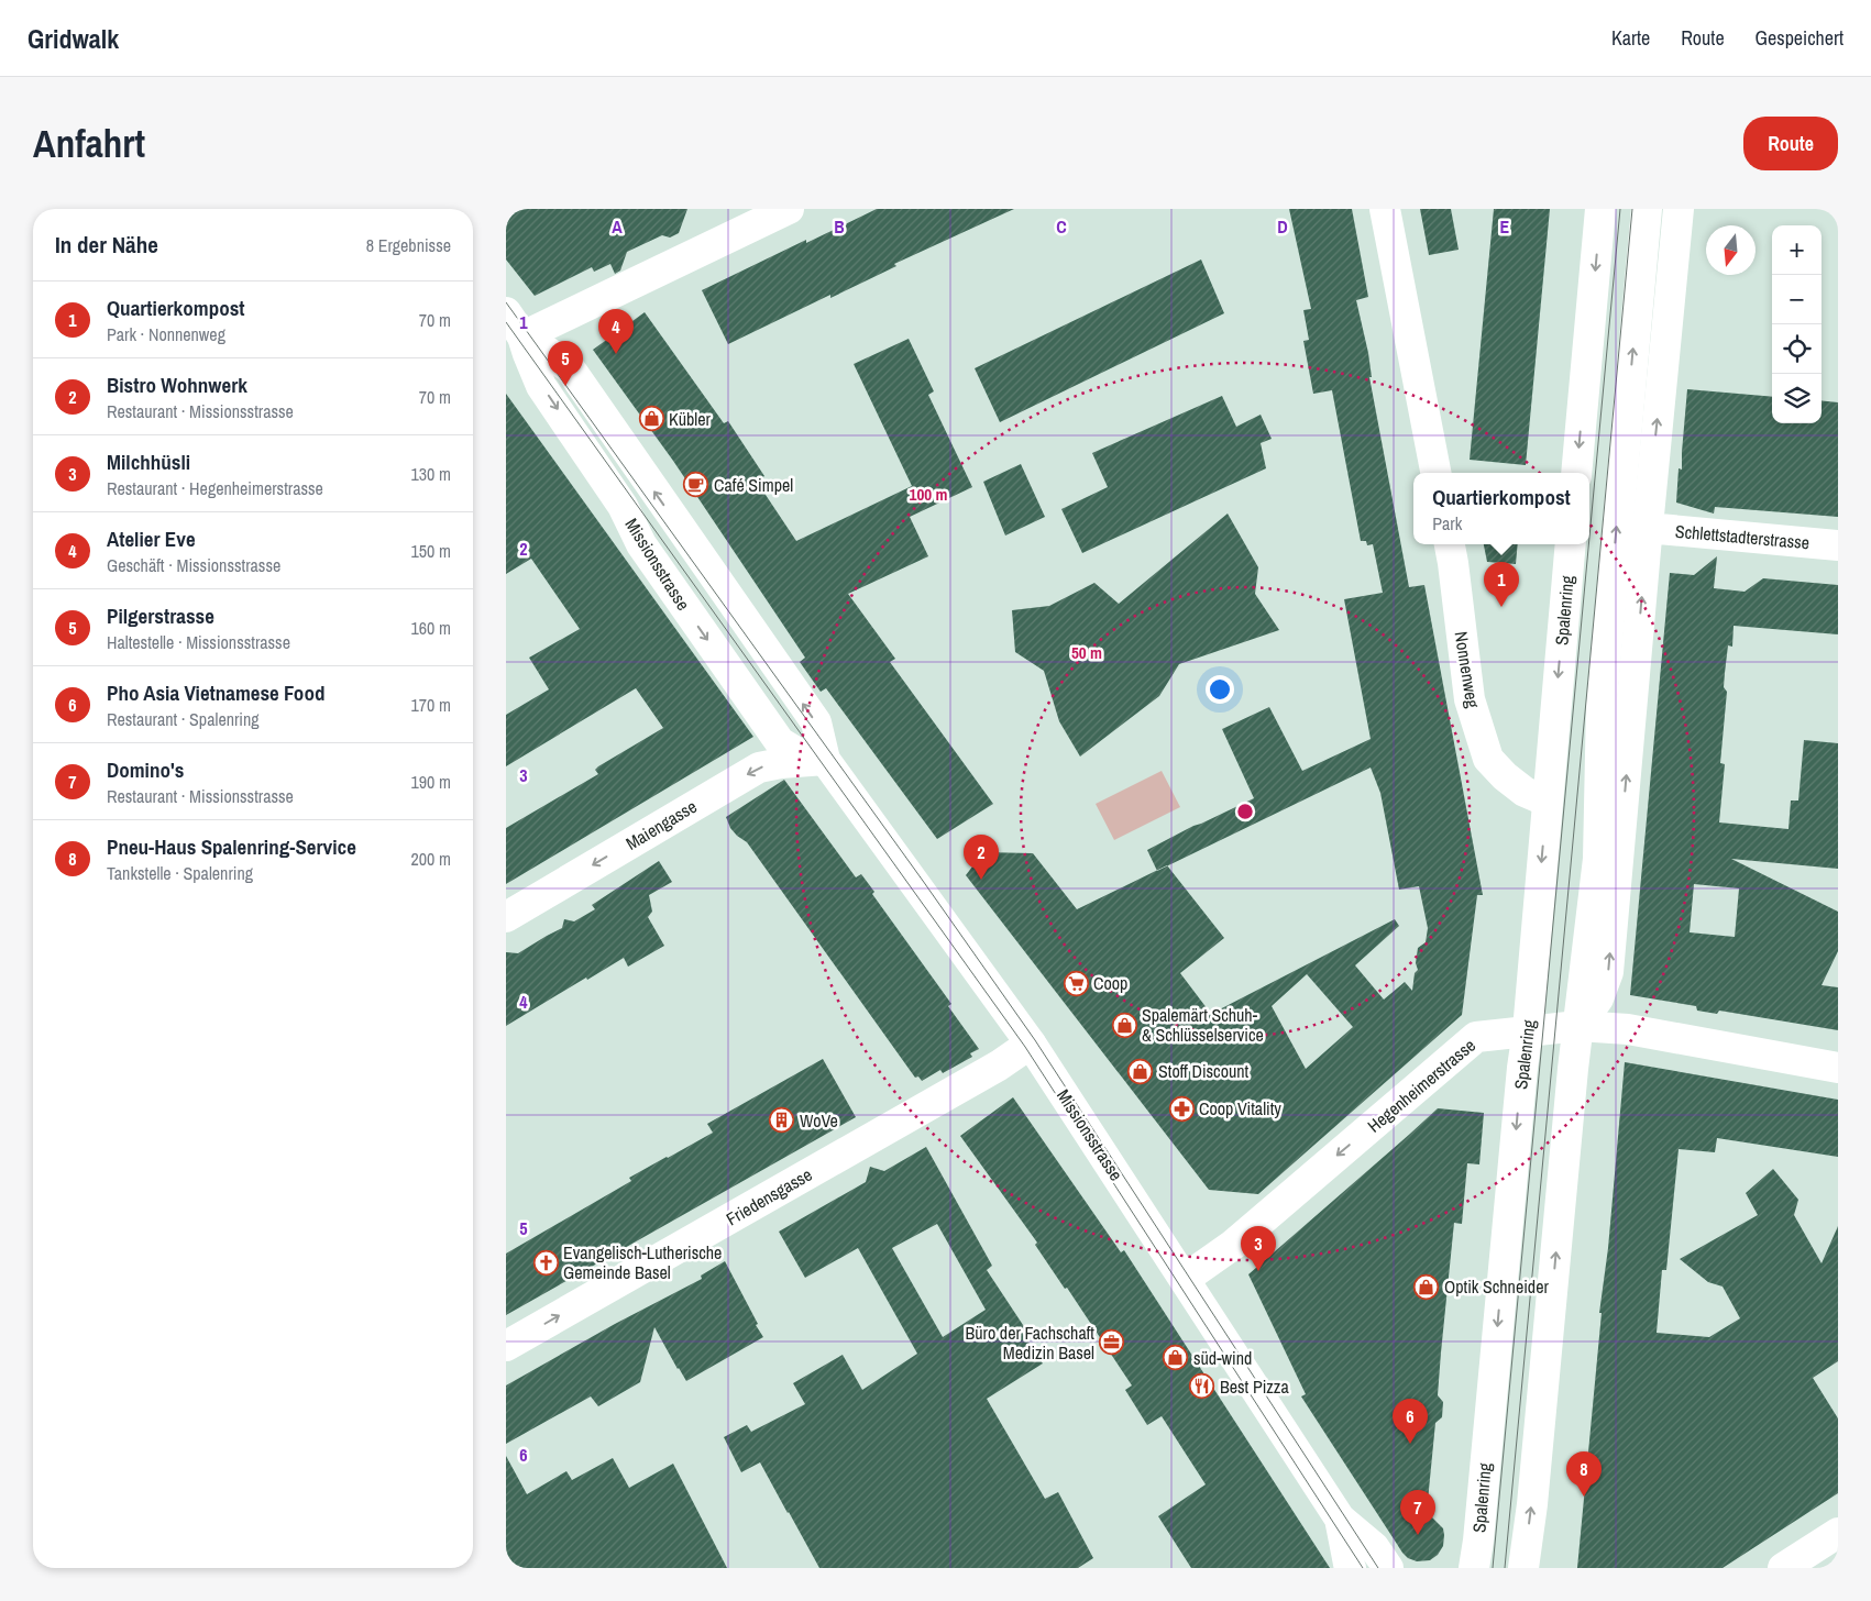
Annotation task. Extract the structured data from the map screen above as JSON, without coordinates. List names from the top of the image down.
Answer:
{
  "streets": {
    "main road": [
      "Schlettstadterstrasse",
      "Missionsstrasse",
      "Spalenring",
      "Nonnenweg",
      "Maiengasse",
      "Hegenheimerstrasse",
      "Friedensgasse"
    ]
  },
  "crossings": [
    ["Missionsstrasse", "Maiengasse"],
    ["Missionsstrasse", "Hegenheimerstrasse"],
    ["Missionsstrasse", "Friedensgasse"],
    ["Spalenring", "Nonnenweg"],
    ["Spalenring", "Hegenheimerstrasse"]
  ],
  "one_way": ["Maiengasse", "Hegenheimerstrasse", "Friedensgasse"],
  "places": {
    "shop": [
      "Kübler",
      "Spalemärt Schuh- & Schlüsselservice",
      "Stoff Discount",
      "Optik Schneider",
      "süd-wind"
    ],
    "cafe": ["Café Simpel"],
    "supermarket": ["Coop"],
    "pharmacy": ["Coop Vitality"],
    "building": ["WoVe"],
    "church": ["Evangelisch-Lutherische Gemeinde Basel"],
    "office": ["Büro der Fachschaft Medizin Basel"],
    "restaurant": ["Best Pizza"]
  },
  "north": "bottom",
  "page": {
    "header": "Gridwalk",
    "nav": ["Karte", "Route", "Gespeichert"],
    "buttons": "Route",
    "title": "Anfahrt",
    "heading": ["In der Nähe", "8 Ergebnisse"],
    "map_buttons": ["+", "−"],
    "list": [
      {
        "mark": "1",
        "name": "Quartierkompost",
        "note": "Park · Nonnenweg",
        "value": "70 m"
      },
      {
        "mark": "2",
        "name": "Bistro Wohnwerk",
        "note": "Restaurant · Missionsstrasse",
        "value": "70 m"
      },
      {
        "mark": "3",
        "name": "Milchhüsli",
        "note": "Restaurant · Hegenheimerstrasse",
        "value": "130 m"
      },
      {
        "mark": "4",
        "name": "Atelier Eve",
        "note": "Geschäft · Missionsstrasse",
        "value": "150 m"
      },
      {
        "mark": "5",
        "name": "Pilgerstrasse",
        "note": "Haltestelle · Missionsstrasse",
        "value": "160 m"
      },
      {
        "mark": "6",
        "name": "Pho Asia Vietnamese Food",
        "note": "Restaurant · Spalenring",
        "value": "170 m"
      },
      {
        "mark": "7",
        "name": "Domino's",
        "note": "Restaurant · Missionsstrasse",
        "value": "190 m"
      },
      {
        "mark": "8",
        "name": "Pneu-Haus Spalenring-Service",
        "note": "Tankstelle · Spalenring",
        "value": "200 m"
      }
    ],
    "pins": [
      "4",
      "5",
      "1",
      "2",
      "3",
      "6",
      "8",
      "7"
    ],
    "popup": ["Quartierkompost", "Park"]
  },
  "grid": {
    "columns": [
      "A",
      "B",
      "C",
      "D",
      "E"
    ],
    "rows": [
      "1",
      "2",
      "3",
      "4",
      "5",
      "6"
    ]
  },
  "rings": ["100 m", "50 m"]
}
